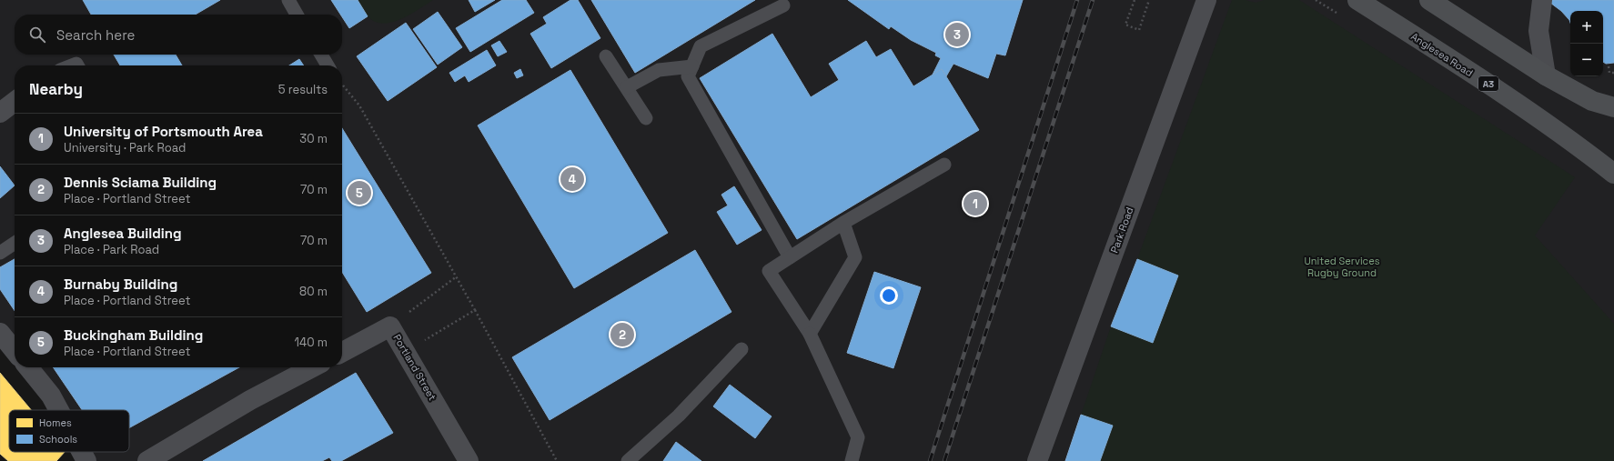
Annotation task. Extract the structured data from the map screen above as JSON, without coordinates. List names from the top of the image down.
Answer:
{
  "streets": {
    "main road": ["Anglesea Road", "A3"],
    "street": ["Park Road", "Portland Street"]
  },
  "parks": ["United Services Rugby Ground"],
  "legend": ["Homes", "Schools"],
  "page": {
    "map_buttons": ["+", "−"],
    "search": "Search here",
    "pins": [
      "3",
      "4",
      "5",
      "1",
      "2"
    ],
    "heading": ["Nearby", "5 results"],
    "list": [
      {
        "mark": "1",
        "name": "University of Portsmouth Area",
        "note": "University · Park Road",
        "value": "30 m"
      },
      {
        "mark": "2",
        "name": "Dennis Sciama Building",
        "note": "Place · Portland Street",
        "value": "70 m"
      },
      {
        "mark": "3",
        "name": "Anglesea Building",
        "note": "Place · Park Road",
        "value": "70 m"
      },
      {
        "mark": "4",
        "name": "Burnaby Building",
        "note": "Place · Portland Street",
        "value": "80 m"
      },
      {
        "mark": "5",
        "name": "Buckingham Building",
        "note": "Place · Portland Street",
        "value": "140 m"
      }
    ]
  }
}
